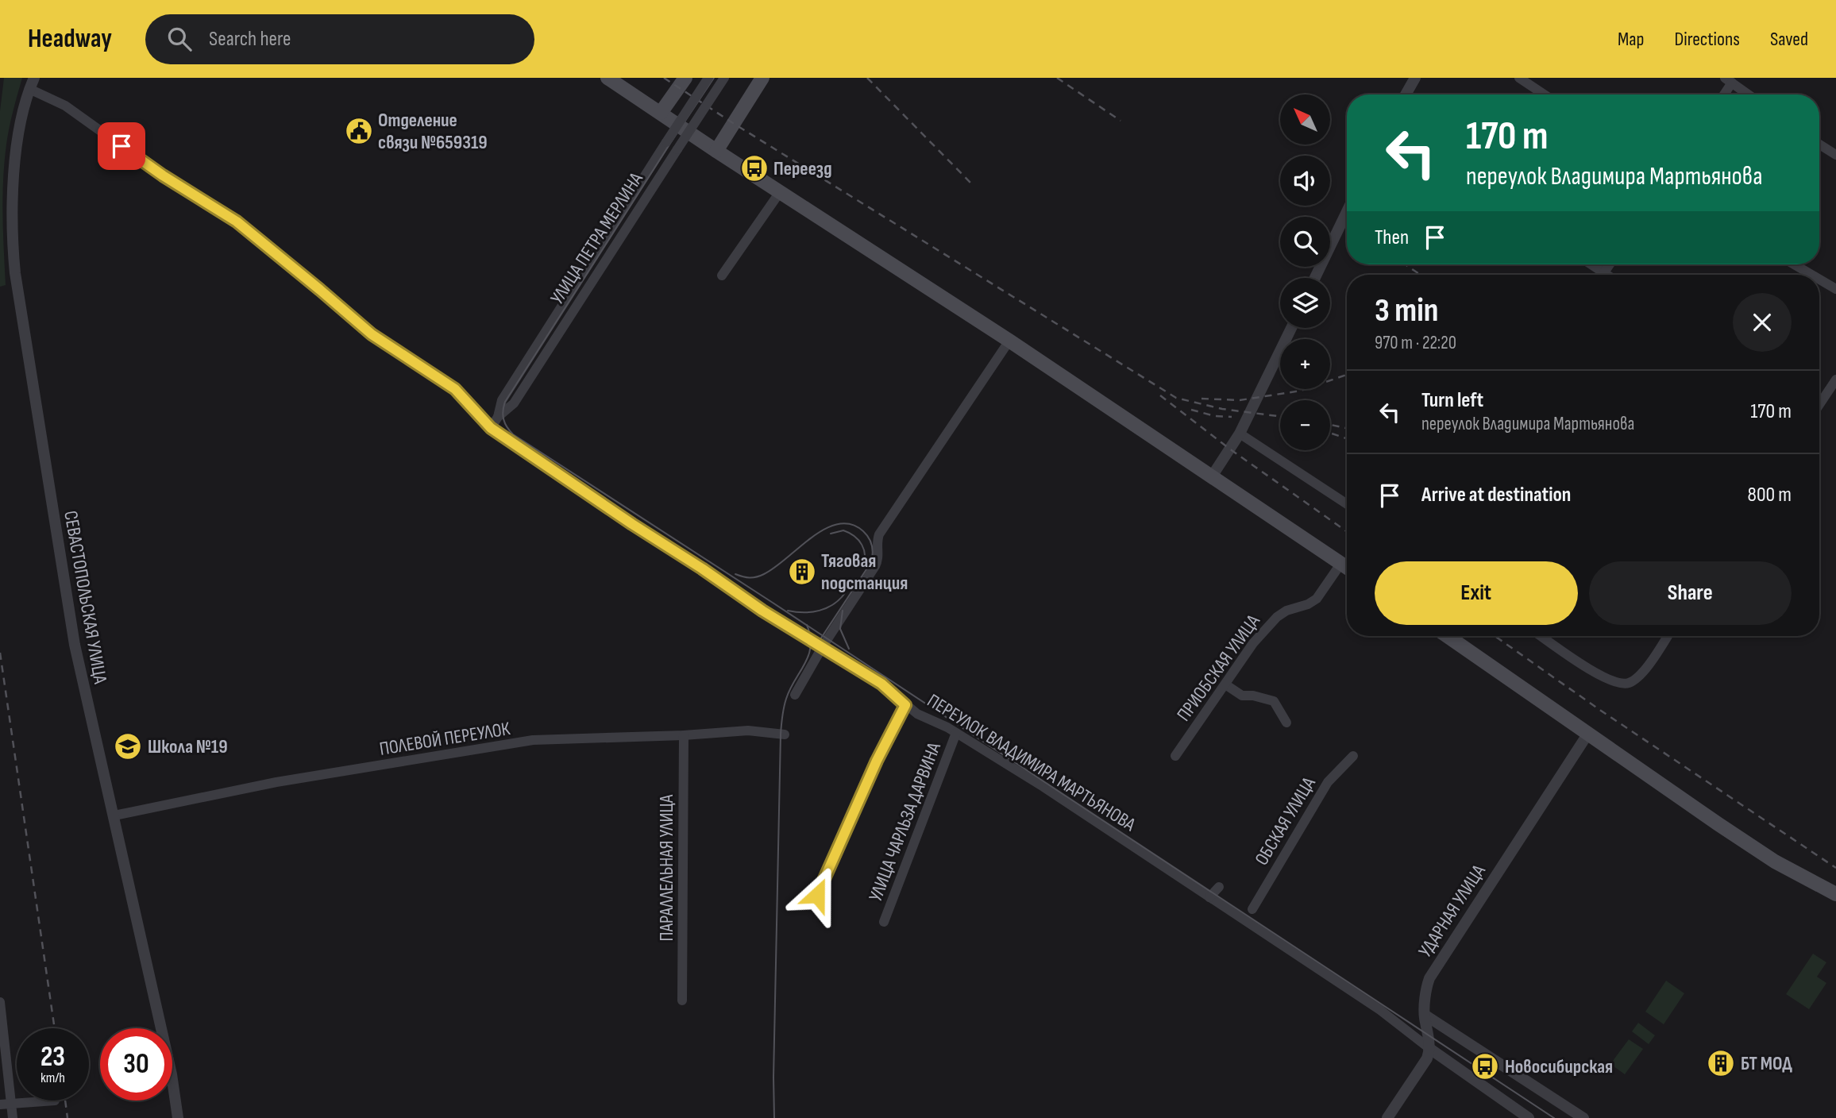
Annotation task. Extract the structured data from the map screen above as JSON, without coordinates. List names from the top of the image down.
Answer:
{
  "streets": {
    "street": [
      "УЛИЦА ПЕТРА МЕРЛИНА",
      "СЕВАСТОПОЛЬСКАЯ УЛИЦА",
      "ПРИОБСКАЯ УЛИЦА",
      "ПОЛЕВОЙ ПЕРЕУЛОК",
      "ПЕРЕУЛОК ВЛАДИМИРА МАРТЬЯНОВА",
      "ОБСКАЯ УЛИЦА",
      "УЛИЦА ЧАРЛЬЗА ДАРВИНА",
      "ПАРАЛЛЕЛЬНАЯ УЛИЦА",
      "УДАРНАЯ УЛИЦА"
    ]
  },
  "crossings": [
    ["УЛИЦА ПЕТРА МЕРЛИНА", "ПЕРЕУЛОК ВЛАДИМИРА МАРТЬЯНОВА"],
    ["СЕВАСТОПОЛЬСКАЯ УЛИЦА", "ПОЛЕВОЙ ПЕРЕУЛОК"],
    ["СЕВАСТОПОЛЬСКАЯ УЛИЦА", "ПЕРЕУЛОК ВЛАДИМИРА МАРТЬЯНОВА"],
    ["ПОЛЕВОЙ ПЕРЕУЛОК", "ПАРАЛЛЕЛЬНАЯ УЛИЦА"],
    ["ПЕРЕУЛОК ВЛАДИМИРА МАРТЬЯНОВА", "УЛИЦА ЧАРЛЬЗА ДАРВИНА"],
    ["ПЕРЕУЛОК ВЛАДИМИРА МАРТЬЯНОВА", "УДАРНАЯ УЛИЦА"]
  ],
  "places": {
    "public building": ["Отделение связи №659319"],
    "bus stop": ["Переезд", "Новосибирская"],
    "building": ["Тяговая подстанция", "БТ МОД"],
    "school or university": ["Школа №19"]
  },
  "north": "top left",
  "page": {
    "header": "Headway",
    "search": "Search here",
    "nav": ["Map", "Directions", "Saved"],
    "map_buttons": ["+", "−"],
    "turn": ["170 m", "переулок Владимира Мартьянова"],
    "then": "Then",
    "heading": ["3 min", "970 m · 22:20"],
    "list": [
      {
        "name": "Turn left",
        "note": "переулок Владимира Мартьянова",
        "value": "170 m"
      },
      {
        "name": "Arrive at destination",
        "value": "800 m"
      }
    ],
    "buttons": ["Exit", "Share"],
    "speed": "23 km/h",
    "limit": "30"
  }
}
